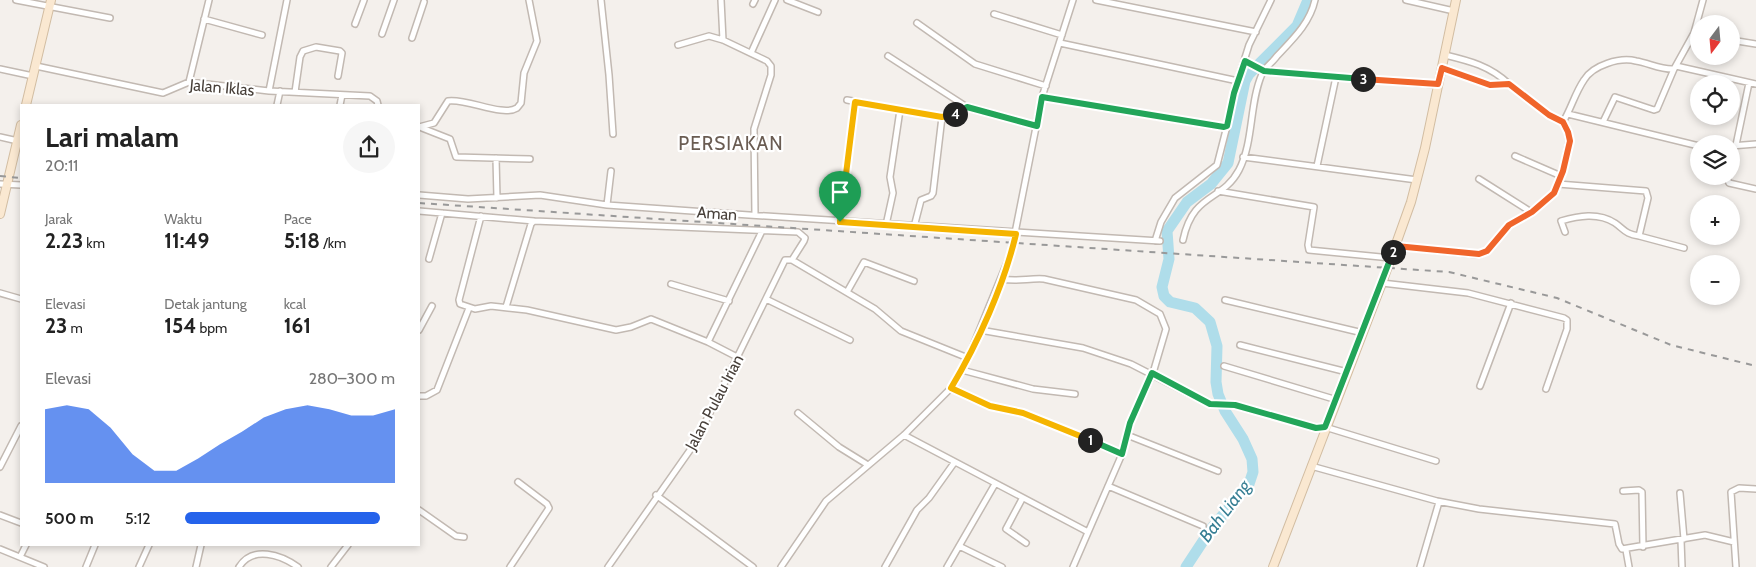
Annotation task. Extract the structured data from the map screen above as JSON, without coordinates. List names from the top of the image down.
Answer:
{
  "streets": {
    "street": ["Jalan Iklas", "Aman", "Jalan Pulau Irian"]
  },
  "districts": ["PERSIAKAN"],
  "water": ["Bah Liang"],
  "north": "bottom",
  "page": {
    "map_buttons": ["+", "−"],
    "pins": [
      "3",
      "4",
      "2",
      "1"
    ],
    "heading": ["Lari malam", "20:11"],
    "stats": [
      ["Jarak", "2.23 km"],
      ["Waktu", "11:49"],
      ["Pace", "5:18 /km"],
      ["Elevasi", "23 m"],
      ["Detak jantung", "154 bpm"],
      ["kcal", "161"]
    ],
    "chart": ["Elevasi", "280–300 m"],
    "list": [
      {
        "name": "500 m",
        "note": "5:12"
      }
    ]
  }
}
